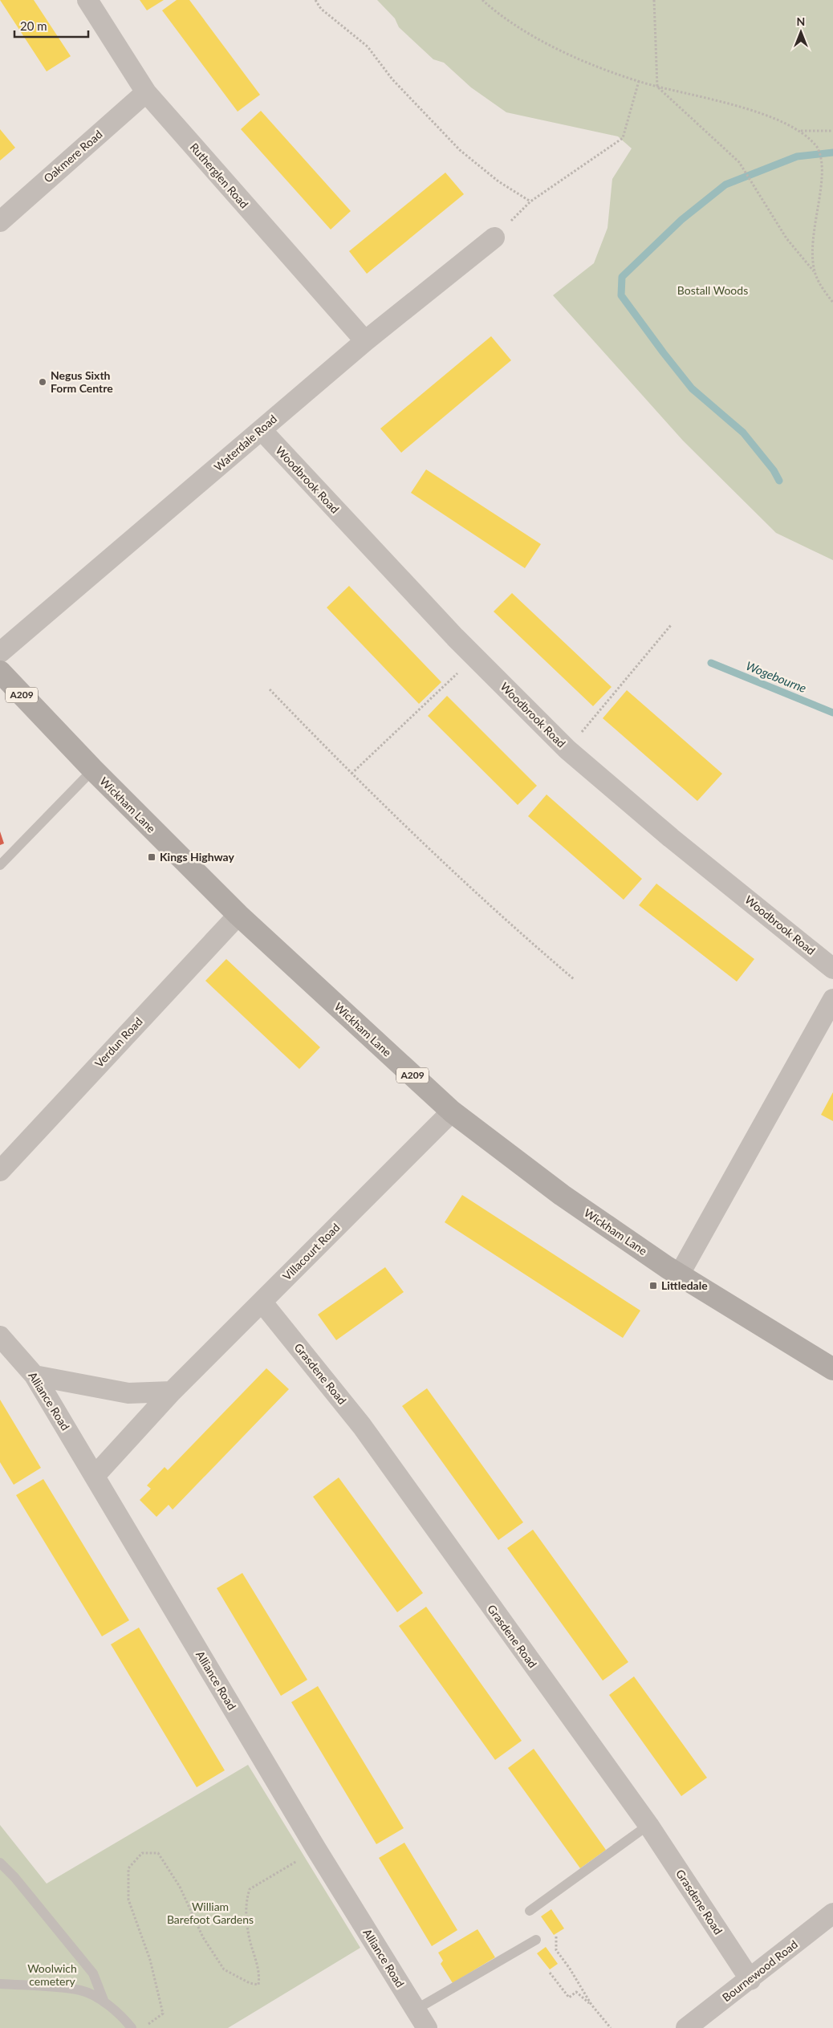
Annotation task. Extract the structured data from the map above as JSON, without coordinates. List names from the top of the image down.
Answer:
{
  "streets": {
    "main road": ["A209", "Wickham Lane"],
    "street": [
      "Oakmere Road",
      "Rutherglen Road",
      "Waterdale Road",
      "Woodbrook Road",
      "Verdun Road",
      "Villacourt Road",
      "Grasdene Road",
      "Alliance Road",
      "Bournewood Road"
    ]
  },
  "crossings": [
    ["Oakmere Road", "Rutherglen Road"],
    ["Rutherglen Road", "Waterdale Road"],
    ["Waterdale Road", "Woodbrook Road"],
    ["Wickham Lane", "Verdun Road"],
    ["Wickham Lane", "Villacourt Road"],
    ["Villacourt Road", "Grasdene Road"],
    ["Villacourt Road", "Alliance Road"],
    ["Grasdene Road", "Bournewood Road"]
  ],
  "water": ["Wogebourne"],
  "parks": ["Bostall Woods", "William Barefoot Gardens", "Woolwich cemetery"],
  "places": {
    "other": ["Negus Sixth Form Centre"],
    "transit": ["Kings Highway", "Littledale"]
  },
  "scale_bar": "20 m",
  "north": "top"
}
